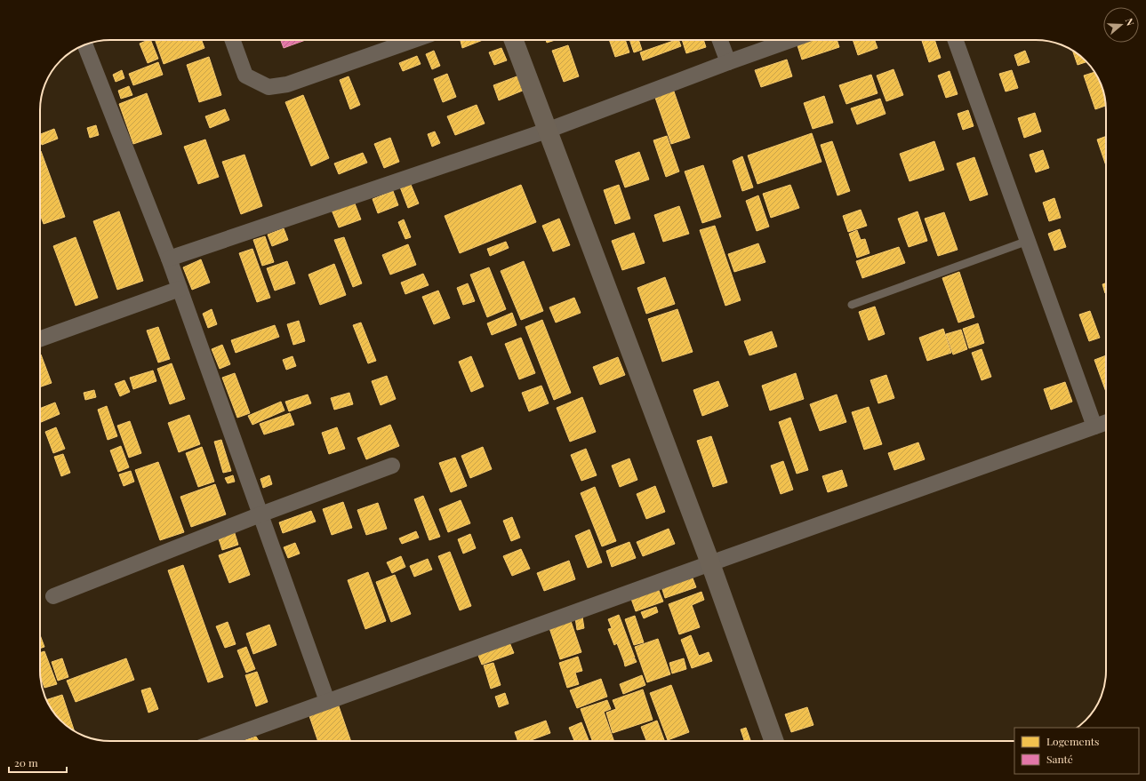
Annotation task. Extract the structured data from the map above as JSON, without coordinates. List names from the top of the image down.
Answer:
{
  "legend": ["Logements", "Santé"],
  "scale_bar": "20 m",
  "north": "right"
}
